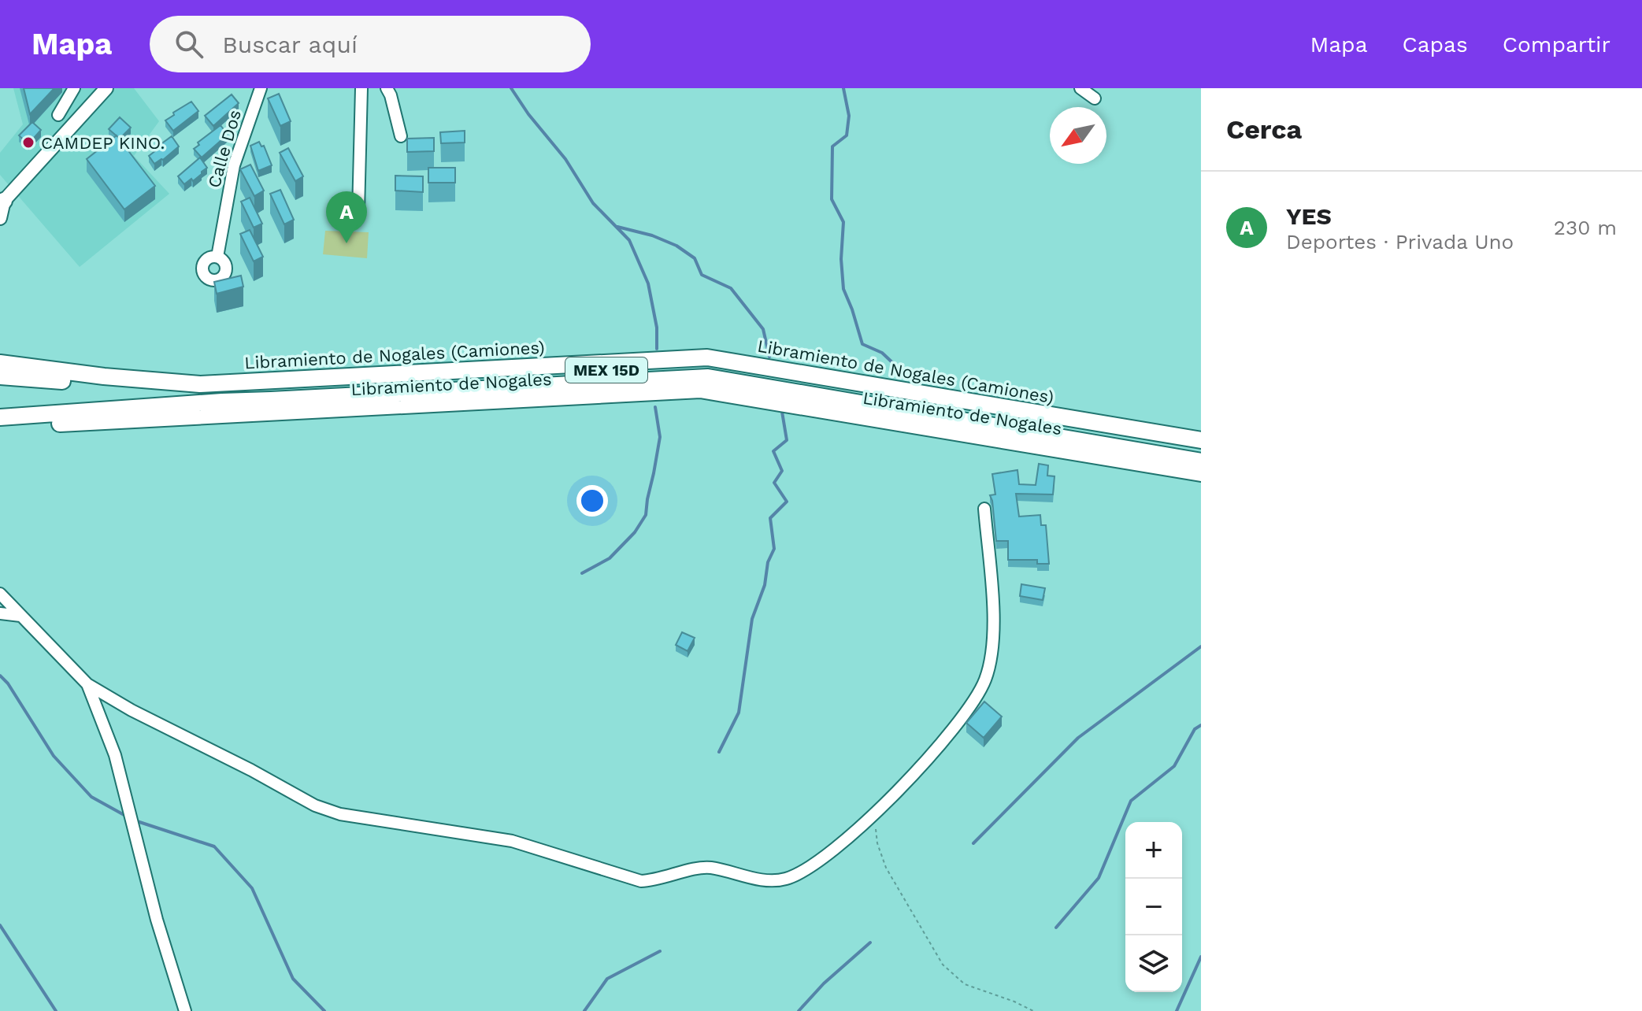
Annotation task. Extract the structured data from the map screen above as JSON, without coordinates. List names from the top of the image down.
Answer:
{
  "streets": {
    "highway": ["Libramiento de Nogales (Camiones)", "MEX 15D", "Libramiento de Nogales"],
    "street": ["Calle Dos"]
  },
  "crossings": [
    ["Libramiento de Nogales (Camiones)", "MEX 15D"]
  ],
  "places": ["CAMDEP KINO."],
  "north": "bottom left",
  "page": {
    "header": "Mapa",
    "search": "Buscar aquí",
    "nav": ["Mapa", "Capas", "Compartir"],
    "heading": "Cerca",
    "list": [
      {
        "mark": "A",
        "name": "YES",
        "note": "Deportes · Privada Uno",
        "value": "230 m"
      }
    ],
    "pins": "A",
    "map_buttons": ["+", "−"]
  }
}
